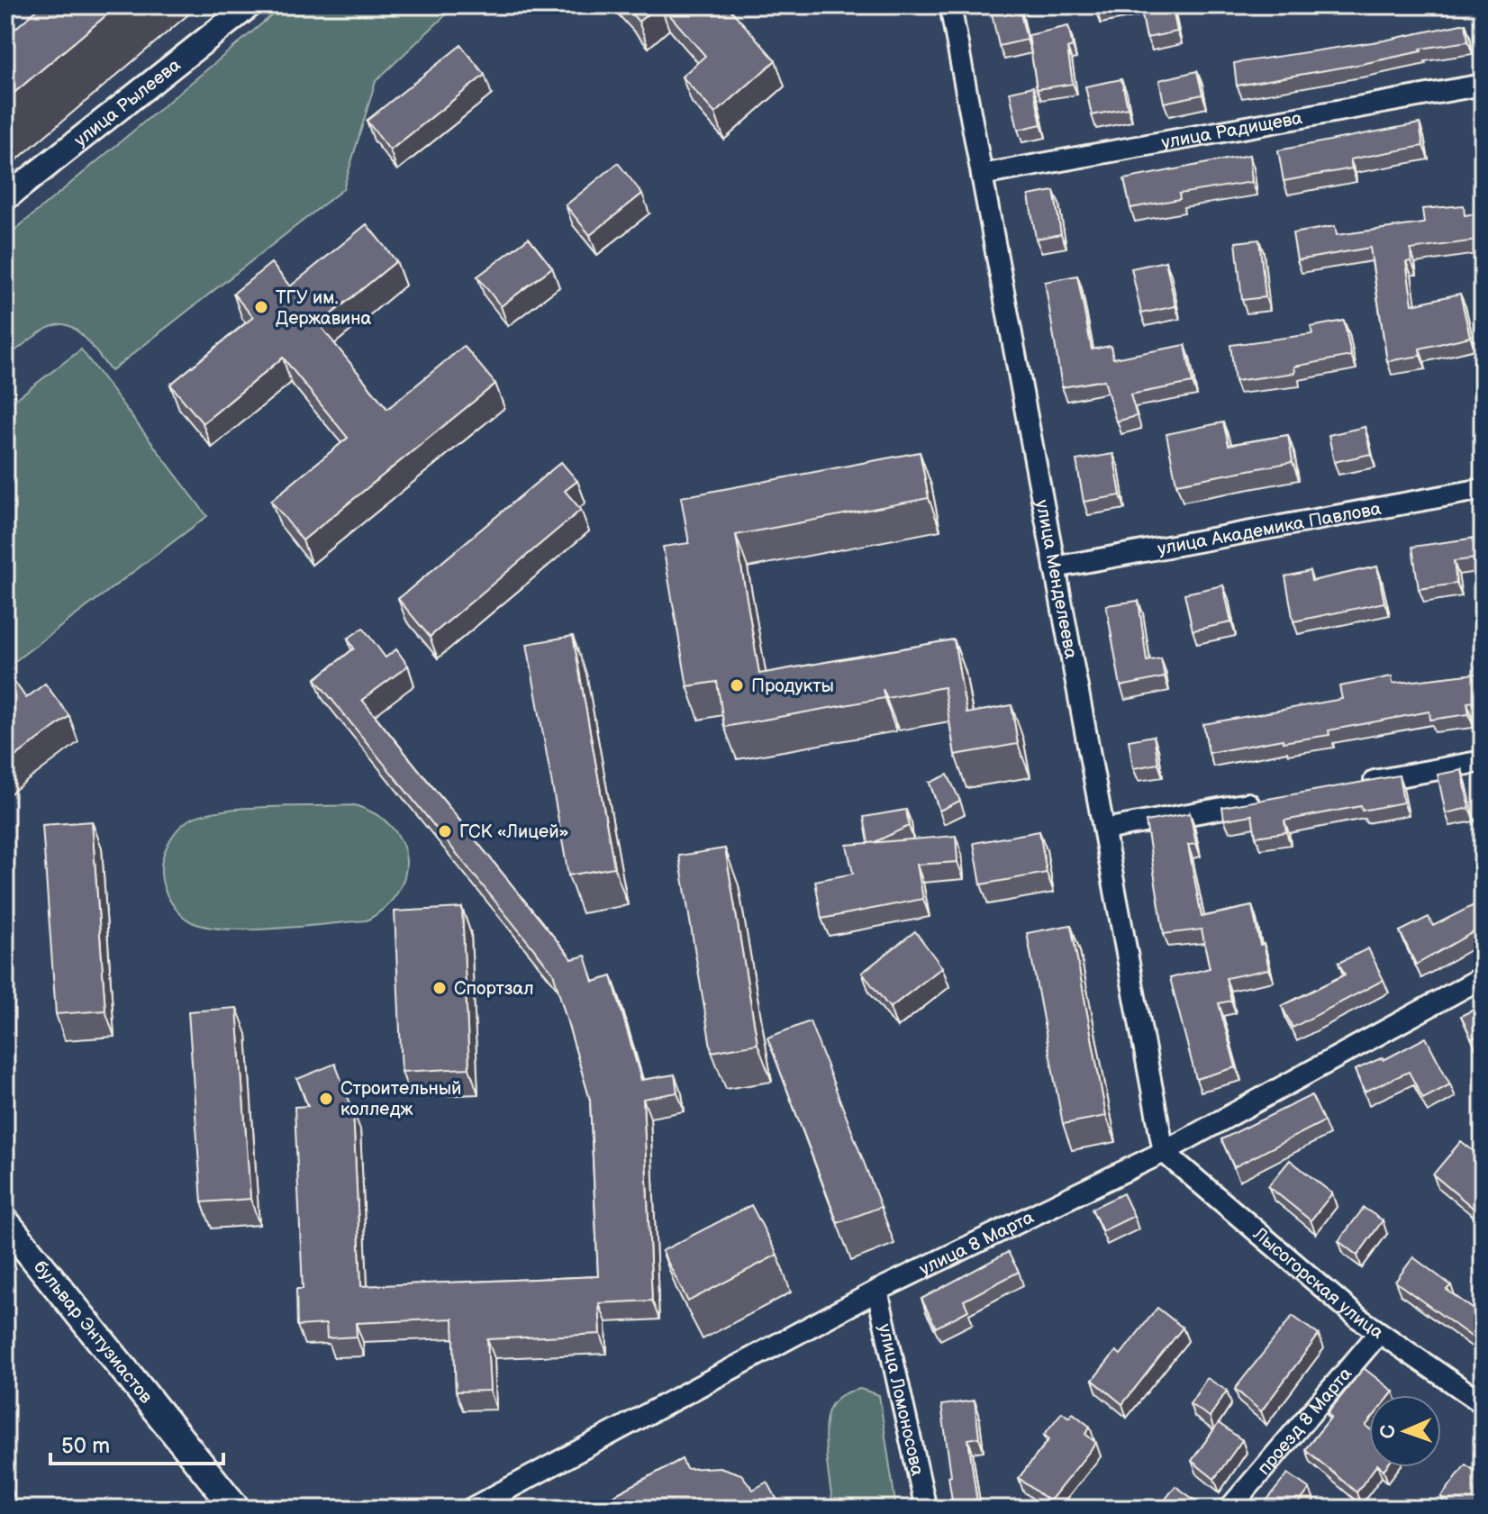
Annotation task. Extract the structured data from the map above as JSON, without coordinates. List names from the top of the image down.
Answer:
{
  "streets": {
    "main road": ["бульвар Энтузиастов"],
    "street": [
      "улица Рылеева",
      "улица Радищева",
      "улица Академика Павлова",
      "улица Менделеева",
      "улица 8 Марта",
      "Лысогорская улица",
      "улица Ломоносова",
      "проезд 8 Марта"
    ]
  },
  "crossings": [
    ["улица Радищева", "улица Менделеева"],
    ["улица Академика Павлова", "улица Менделеева"],
    ["улица Менделеева", "улица 8 Марта"],
    ["улица Менделеева", "Лысогорская улица"],
    ["улица 8 Марта", "Лысогорская улица"],
    ["улица 8 Марта", "улица Ломоносова"],
    ["Лысогорская улица", "проезд 8 Марта"]
  ],
  "places": [
    "ТГУ им. Державина",
    "Продукты",
    "ГСК «Лицей»",
    "Спортзал",
    "Строительный колледж"
  ],
  "scale_bar": "50 m",
  "north": "left"
}
